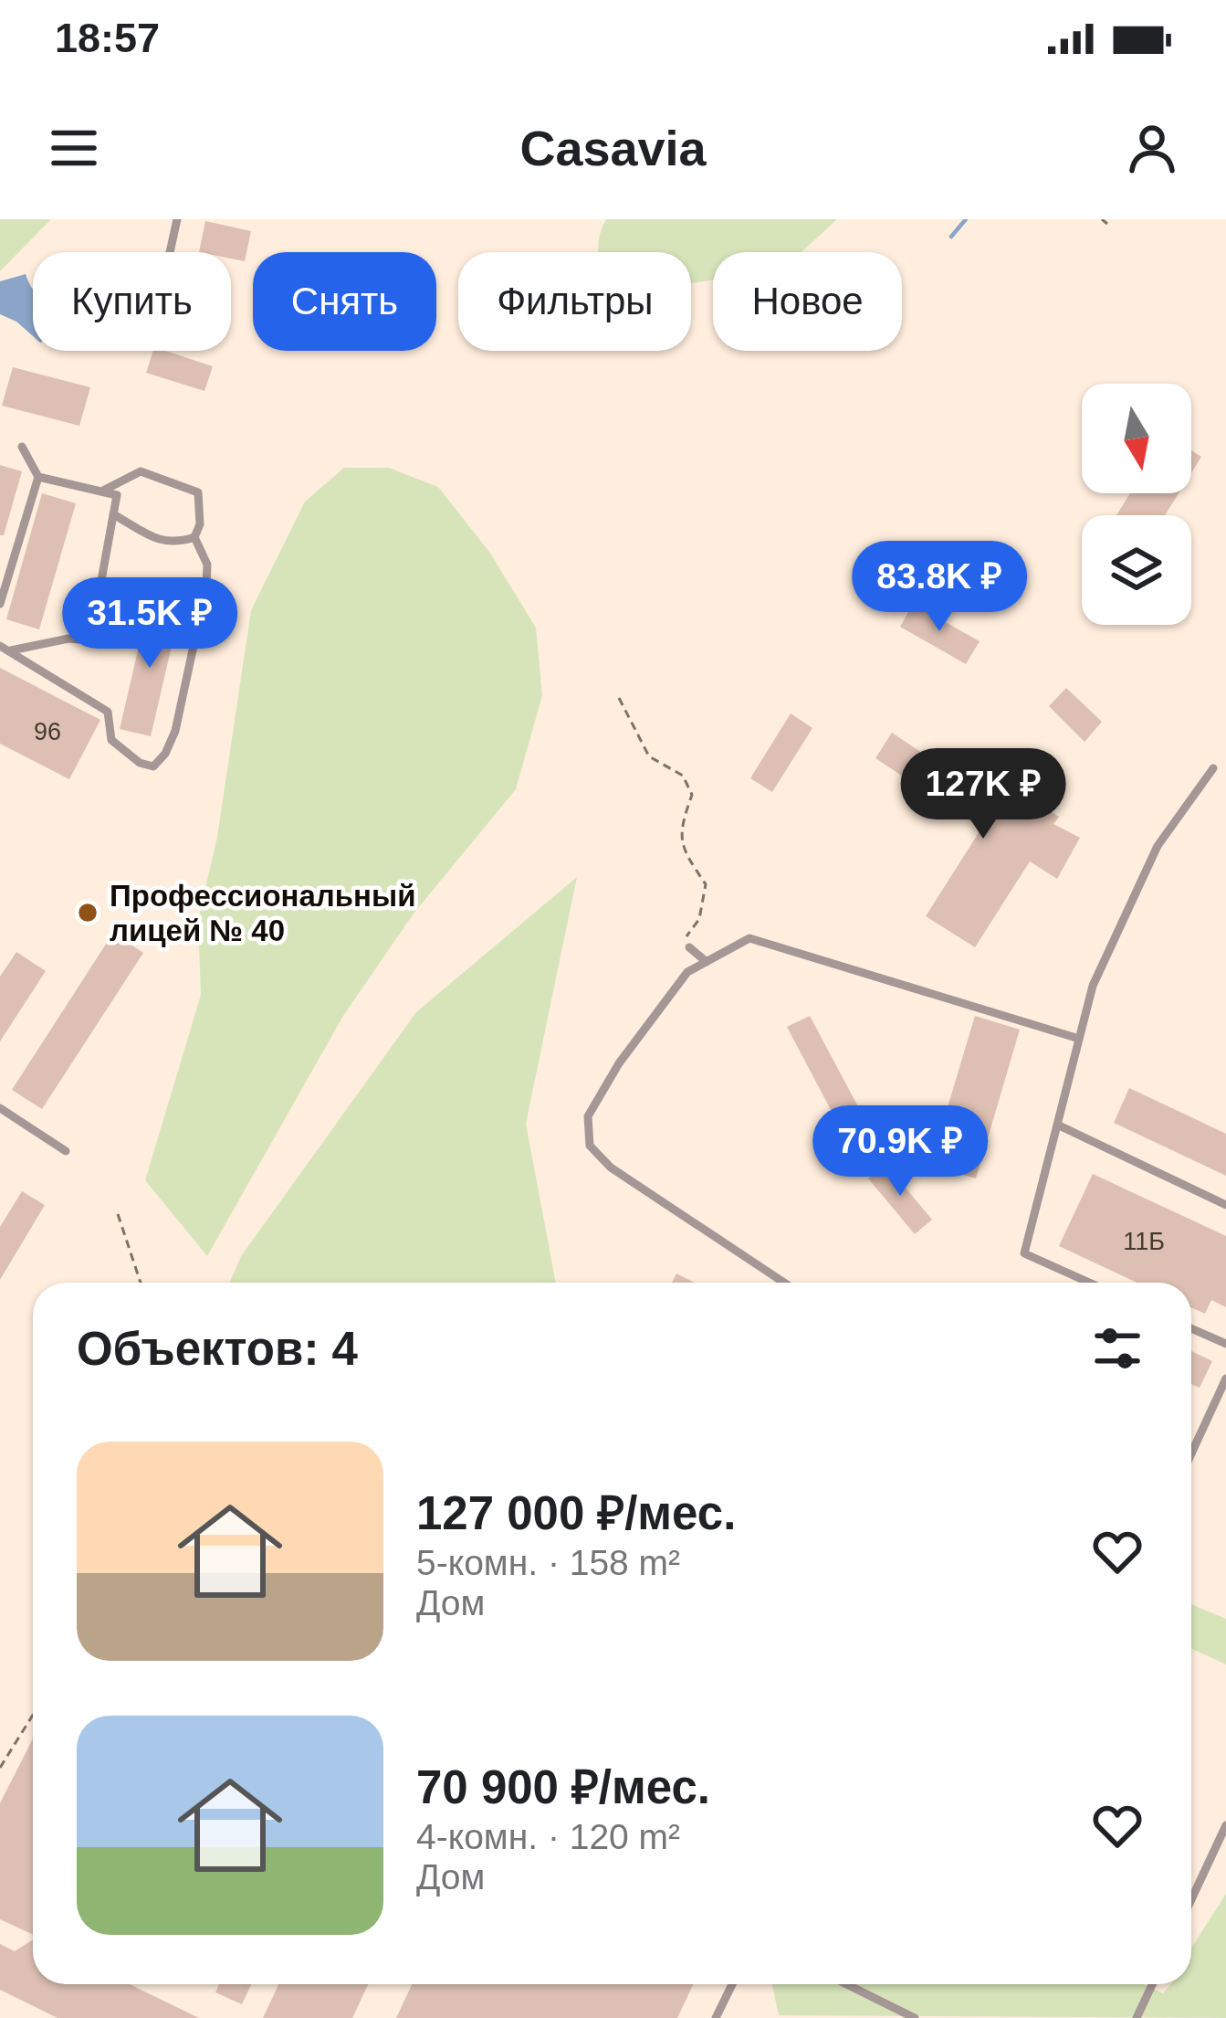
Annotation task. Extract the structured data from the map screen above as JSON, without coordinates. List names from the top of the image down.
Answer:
{
  "places": ["Профессиональный лицей № 40"],
  "house_numbers": ["96", "11Б"],
  "north": "bottom",
  "page": {
    "status": "18:57",
    "header": "Casavia",
    "chip": [
      "Купить",
      "Снять",
      "Фильтры",
      "Новое"
    ],
    "price": [
      "83.8K ₽",
      "31.5K ₽",
      "127K ₽",
      "70.9K ₽"
    ],
    "heading": "Объектов: 4",
    "list": [
      {
        "name": "127 000 ₽/мес.",
        "note": "5-комн. · 158 m² · Дом"
      },
      {
        "name": "70 900 ₽/мес.",
        "note": "4-комн. · 120 m² · Дом"
      }
    ]
  }
}
